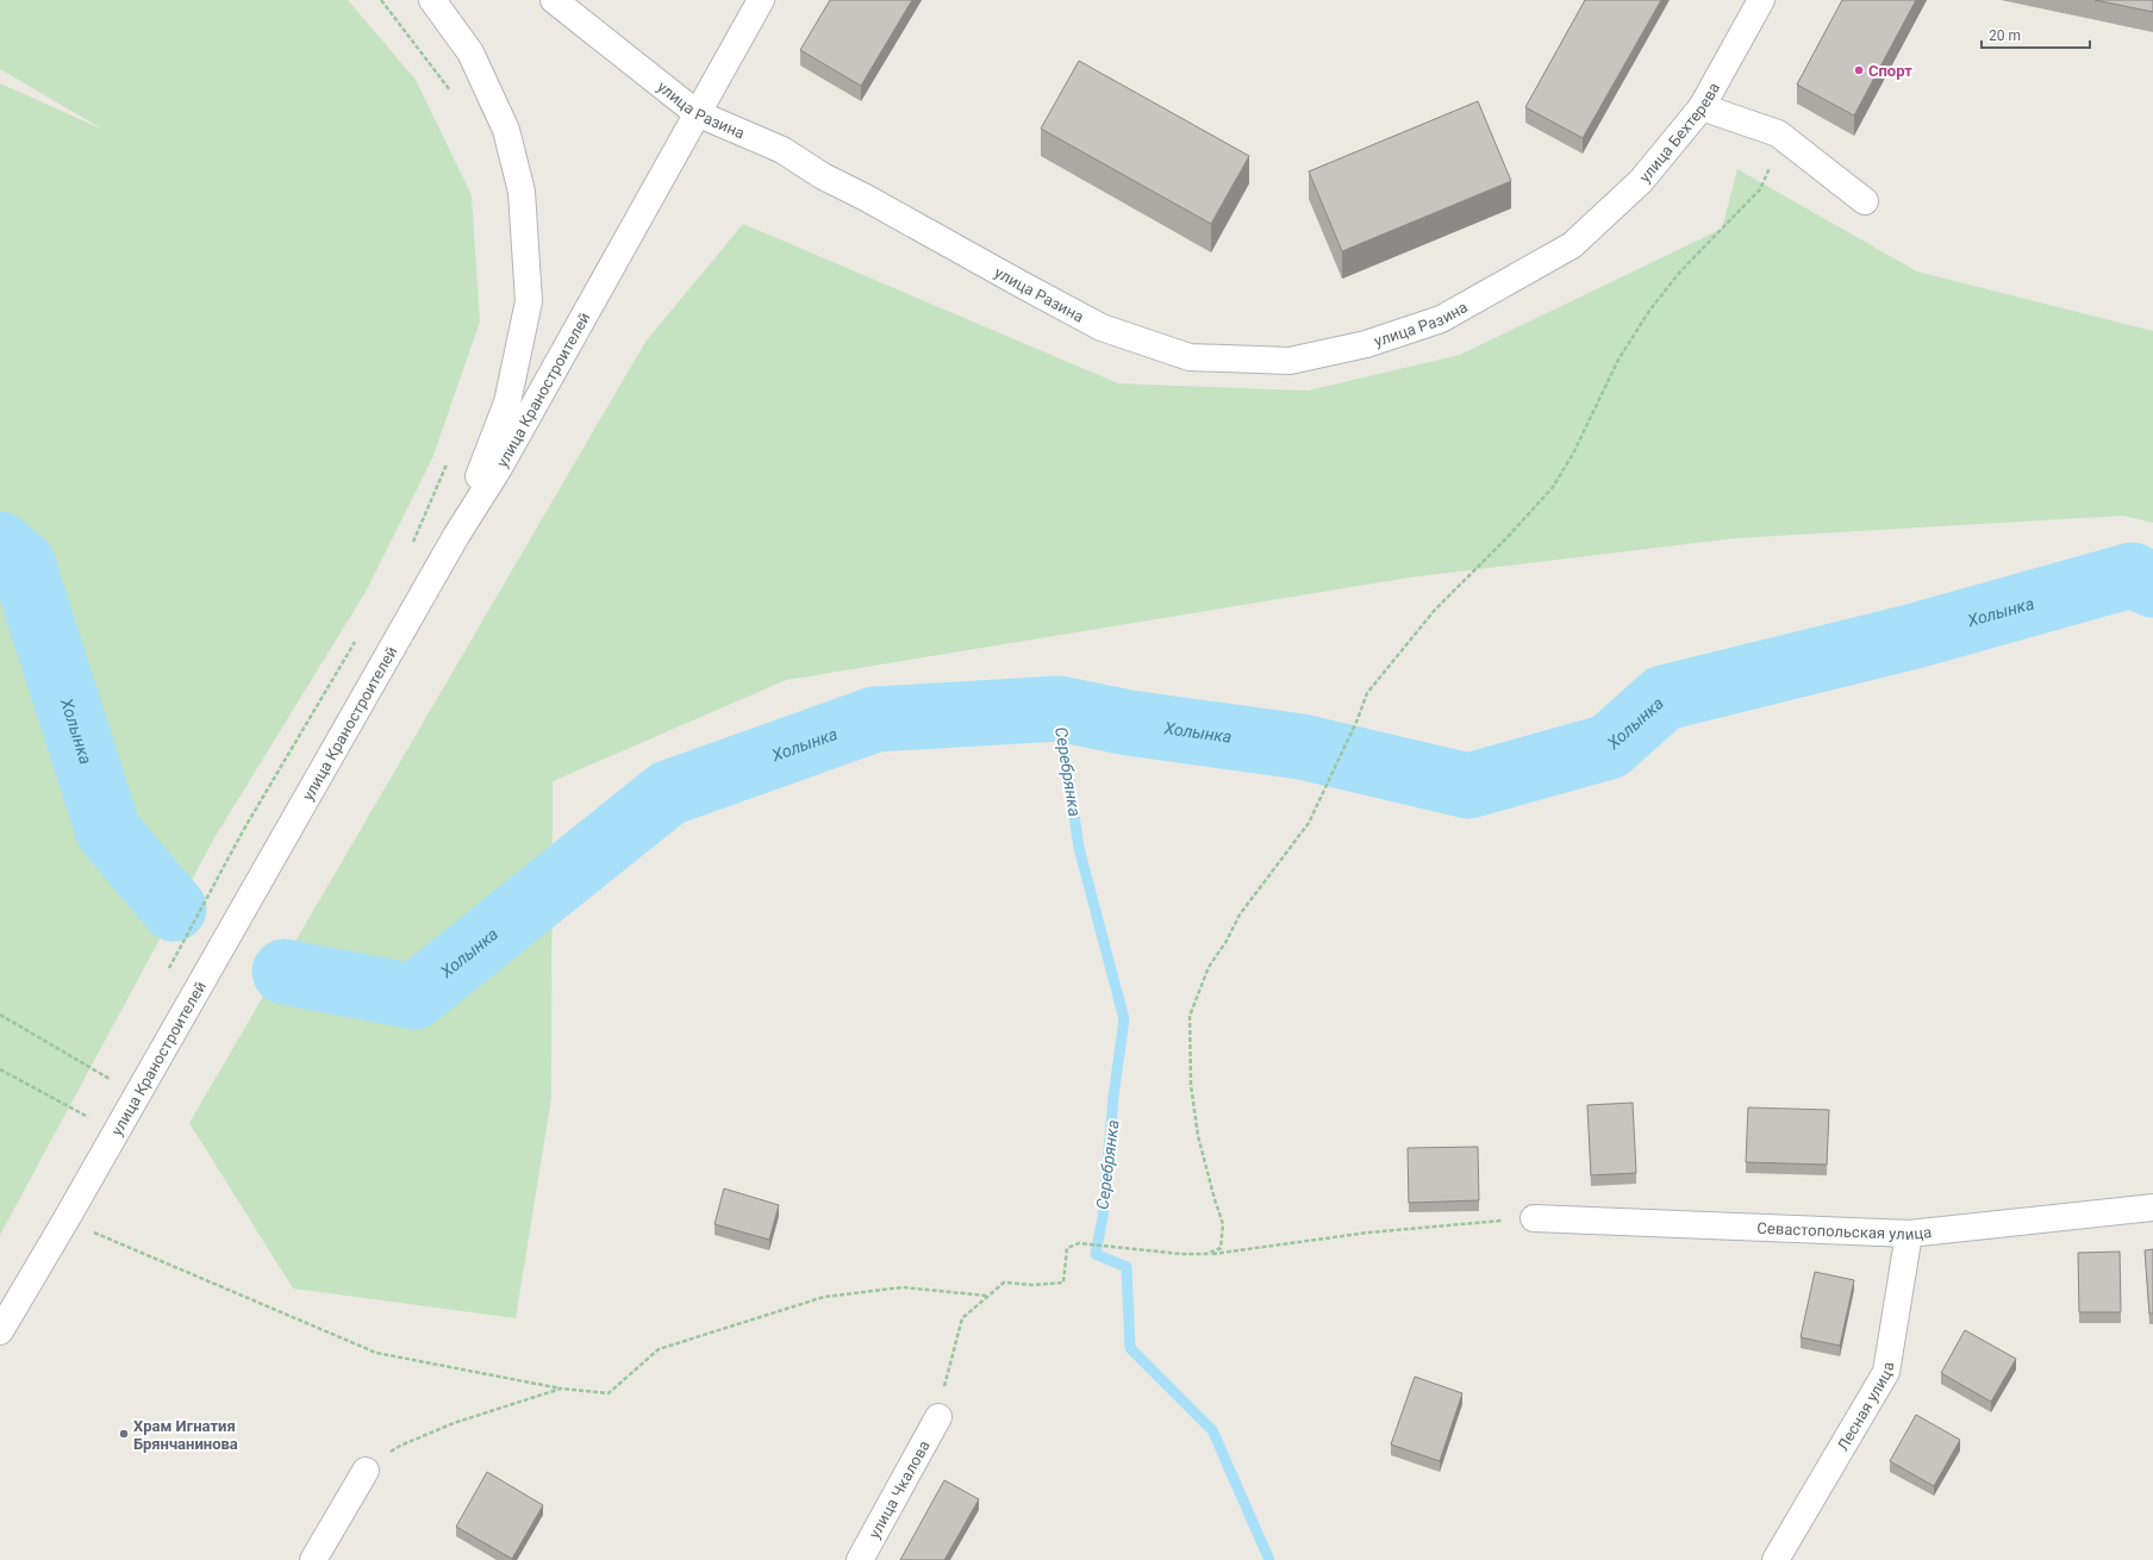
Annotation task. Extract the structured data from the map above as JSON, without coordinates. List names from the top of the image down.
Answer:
{
  "streets": {
    "street": [
      "улица Разина",
      "улица Бехтерева",
      "улица Краностроителей",
      "Севастопольская улица",
      "Лесная улица",
      "улица Чкалова"
    ]
  },
  "crossings": [
    ["улица Разина", "улица Бехтерева"],
    ["улица Разина", "улица Краностроителей"],
    ["Севастопольская улица", "Лесная улица"]
  ],
  "water": ["Холынка", "Серебрянка"],
  "places": ["Спорт", "Храм Игнатия Брянчанинова"],
  "scale_bar": "20 m"
}
